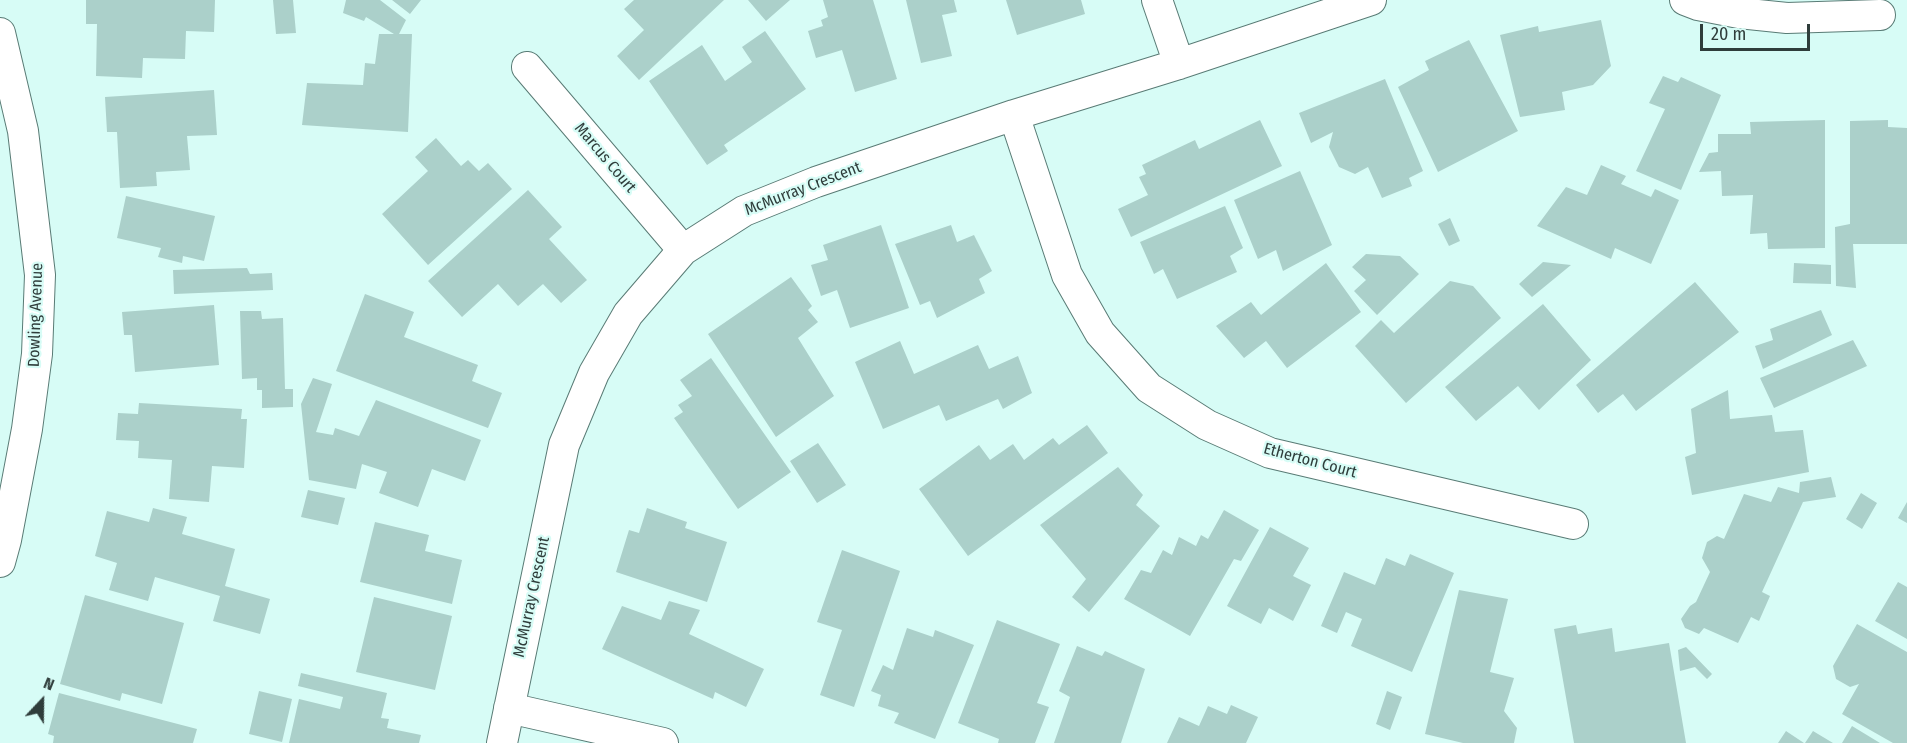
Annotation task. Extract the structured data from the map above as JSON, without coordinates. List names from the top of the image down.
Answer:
{
  "streets": {
    "street": [
      "Marcus Court",
      "McMurray Crescent",
      "Dowling Avenue",
      "Etherton Court"
    ]
  },
  "crossings": [
    ["Marcus Court", "McMurray Crescent"],
    ["McMurray Crescent", "Etherton Court"]
  ],
  "scale_bar": "20 m",
  "north": "top"
}
